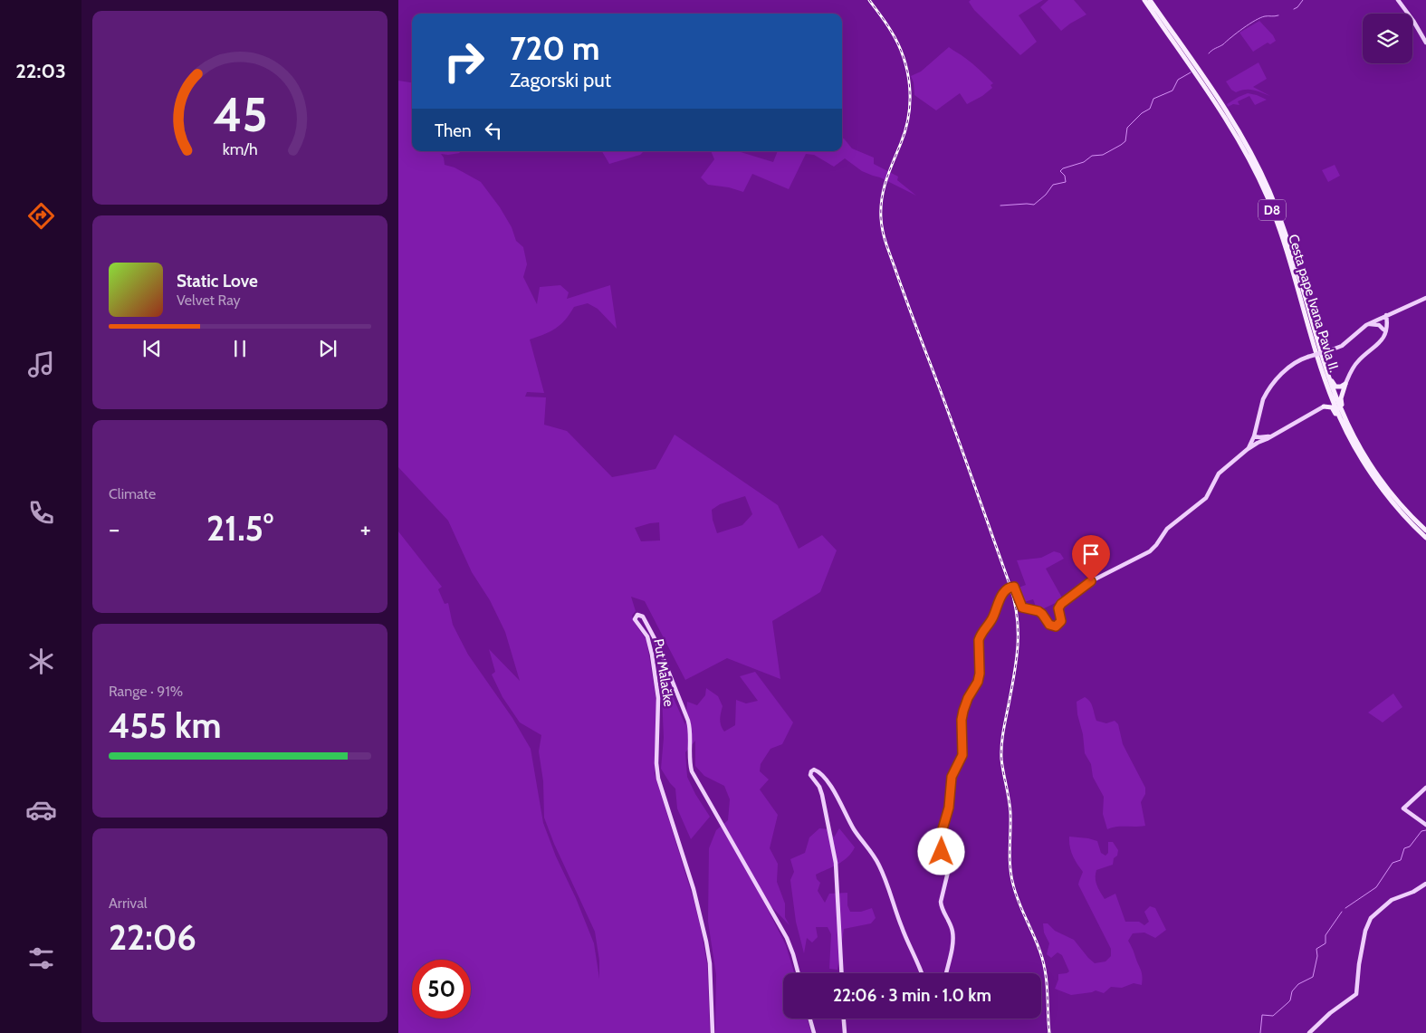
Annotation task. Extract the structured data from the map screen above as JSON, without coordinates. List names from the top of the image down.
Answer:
{
  "streets": {
    "main road": ["D8", "Cesta pape Ivana Pavla II.", "Put Malačke"]
  },
  "page": {
    "tabs": "22:03",
    "turn": ["720 m", "Zagorski put"],
    "then": "Then",
    "song": ["Static Love", "Velvet Ray"],
    "tile": [
      "Climate",
      ["Range · 91%", "455 km"],
      ["Arrival", "22:06"]
    ],
    "heat": ["−", "21.5°", "+"],
    "limit": "50",
    "trip": "22:06 · 3 min · 1.0 km",
    "gauge": ["45", "km/h"]
  }
}
